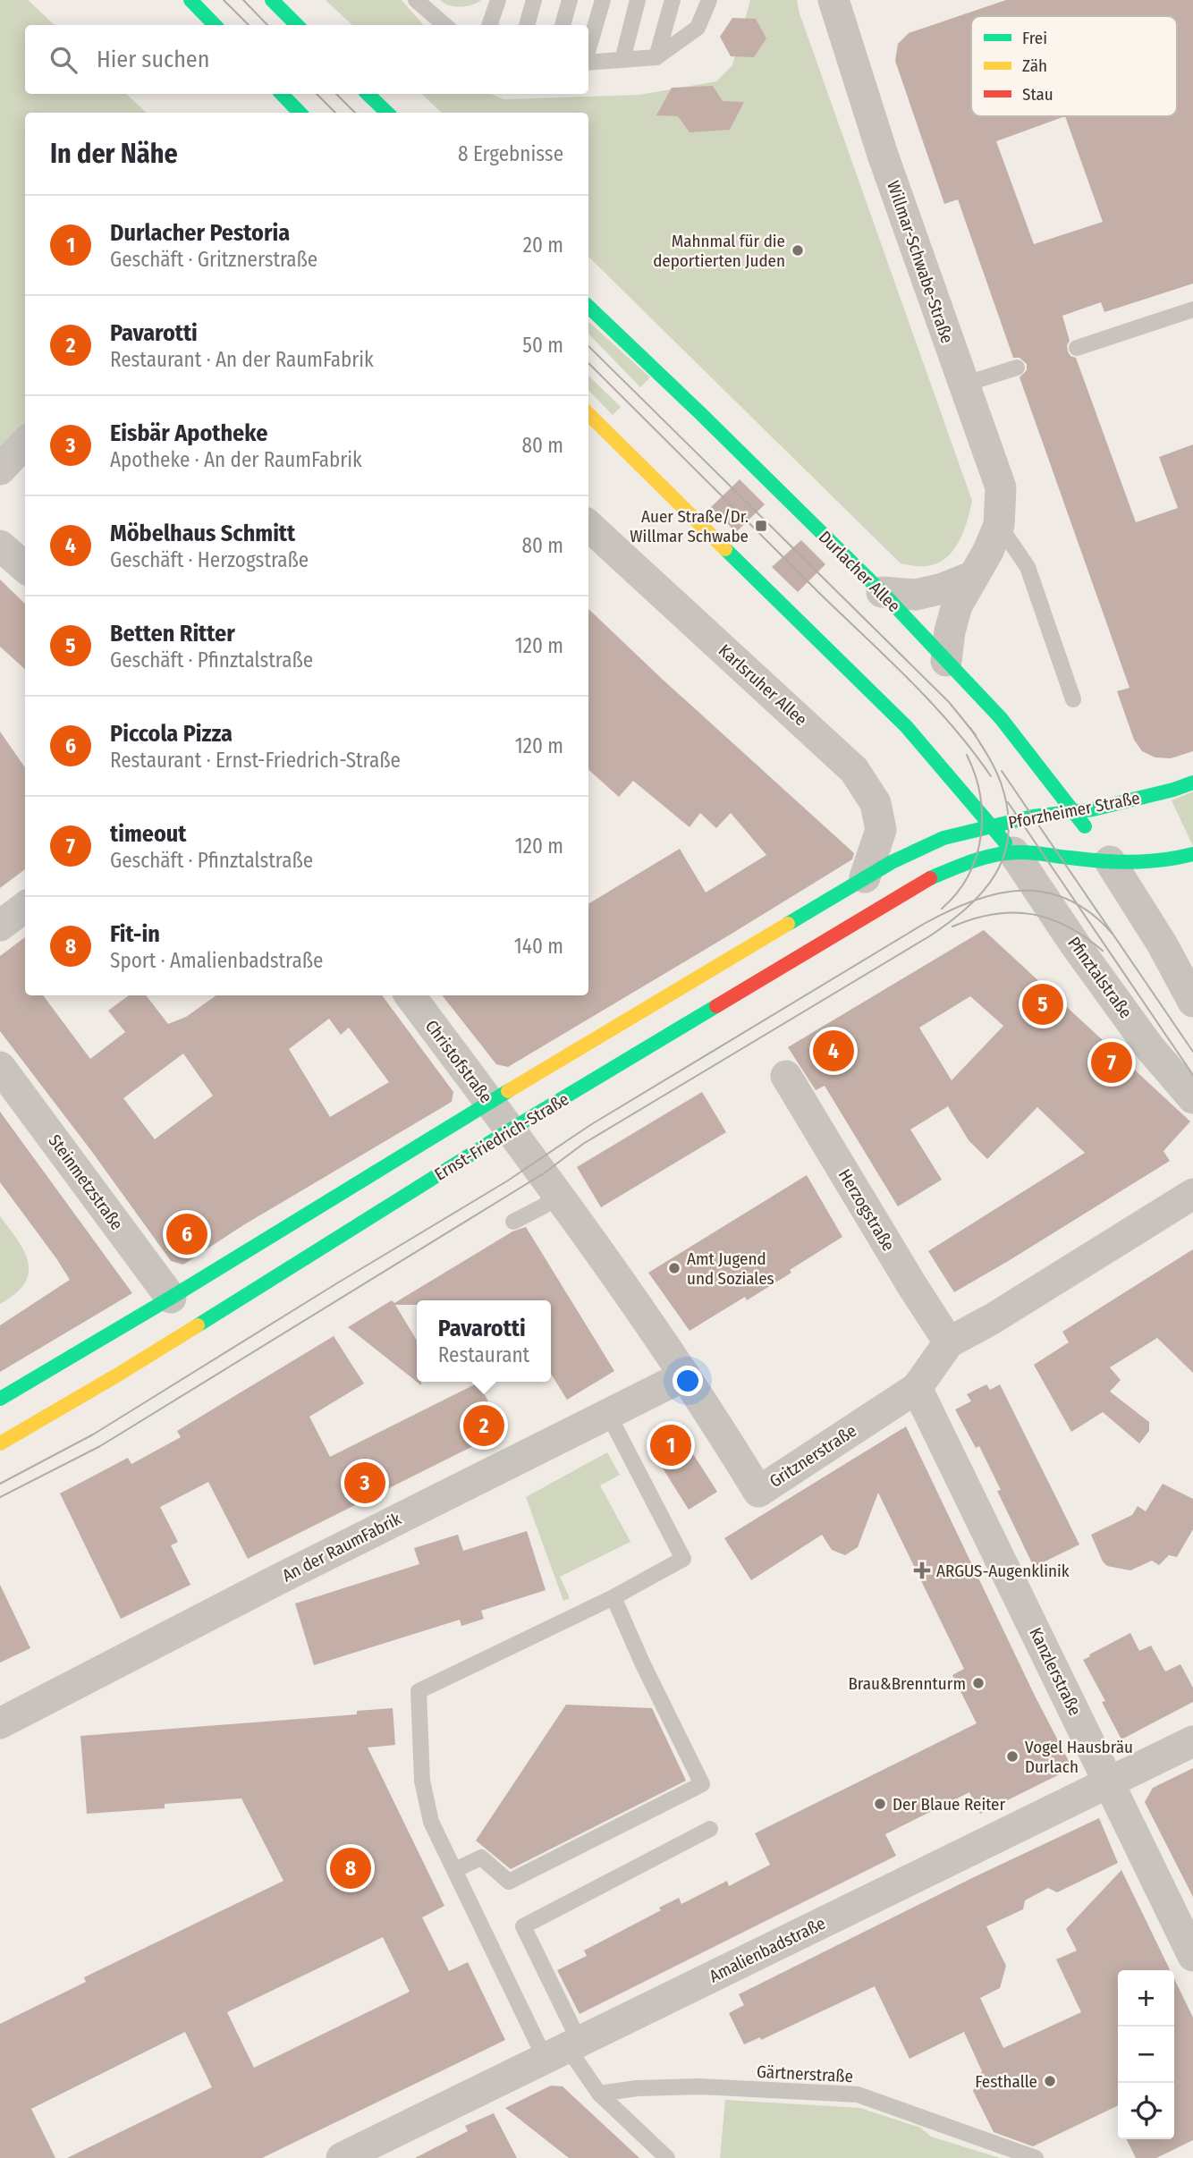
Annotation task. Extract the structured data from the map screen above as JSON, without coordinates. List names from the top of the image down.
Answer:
{
  "streets": {
    "main road": ["Durlacher Allee", "Pforzheimer Straße", "Ernst-Friedrich-Straße"],
    "street": [
      "Willmar-Schwabe-Straße",
      "Karlsruher Allee",
      "Pfinztalstraße",
      "Christofstraße",
      "Steinmetzstraße",
      "Herzogstraße",
      "Gritznerstraße",
      "An der RaumFabrik",
      "Kanzlerstraße",
      "Amalienbadstraße"
    ],
    "lane": ["Gärtnerstraße"]
  },
  "crossings": [
    ["Willmar-Schwabe-Straße", "Durlacher Allee"],
    ["Durlacher Allee", "Pforzheimer Straße"],
    ["Karlsruher Allee", "Ernst-Friedrich-Straße"],
    ["Pforzheimer Straße", "Pfinztalstraße"],
    ["Pforzheimer Straße", "Ernst-Friedrich-Straße"],
    ["Pfinztalstraße", "Ernst-Friedrich-Straße"],
    ["Christofstraße", "Ernst-Friedrich-Straße"],
    ["Christofstraße", "Gritznerstraße"],
    ["Ernst-Friedrich-Straße", "Steinmetzstraße"],
    ["Ernst-Friedrich-Straße", "Gritznerstraße"],
    ["Herzogstraße", "Gritznerstraße"],
    ["Gritznerstraße", "An der RaumFabrik"],
    ["Gritznerstraße", "Kanzlerstraße"],
    ["Kanzlerstraße", "Amalienbadstraße"]
  ],
  "places": {
    "other": [
      "Mahnmal für die deportierten Juden",
      "Amt Jugend und Soziales",
      "Brau&Brennturm",
      "Vogel Hausbräu Durlach",
      "Der Blaue Reiter",
      "Festhalle"
    ],
    "transit": ["Auer Straße/Dr. Willmar Schwabe"],
    "health": ["ARGUS-Augenklinik"]
  },
  "legend": ["Frei", "Zäh", "Stau"],
  "page": {
    "search": "Hier suchen",
    "heading": ["In der Nähe", "8 Ergebnisse"],
    "list": [
      {
        "mark": "1",
        "name": "Durlacher Pestoria",
        "note": "Geschäft · Gritznerstraße",
        "value": "20 m"
      },
      {
        "mark": "2",
        "name": "Pavarotti",
        "note": "Restaurant · An der RaumFabrik",
        "value": "50 m"
      },
      {
        "mark": "3",
        "name": "Eisbär Apotheke",
        "note": "Apotheke · An der RaumFabrik",
        "value": "80 m"
      },
      {
        "mark": "4",
        "name": "Möbelhaus Schmitt",
        "note": "Geschäft · Herzogstraße",
        "value": "80 m"
      },
      {
        "mark": "5",
        "name": "Betten Ritter",
        "note": "Geschäft · Pfinztalstraße",
        "value": "120 m"
      },
      {
        "mark": "6",
        "name": "Piccola Pizza",
        "note": "Restaurant · Ernst-Friedrich-Straße",
        "value": "120 m"
      },
      {
        "mark": "7",
        "name": "timeout",
        "note": "Geschäft · Pfinztalstraße",
        "value": "120 m"
      },
      {
        "mark": "8",
        "name": "Fit-in",
        "note": "Sport · Amalienbadstraße",
        "value": "140 m"
      }
    ],
    "pins": [
      "5",
      "4",
      "7",
      "6",
      "2",
      "1",
      "3",
      "8"
    ],
    "popup": ["Pavarotti", "Restaurant"],
    "map_buttons": ["+", "−"]
  }
}
